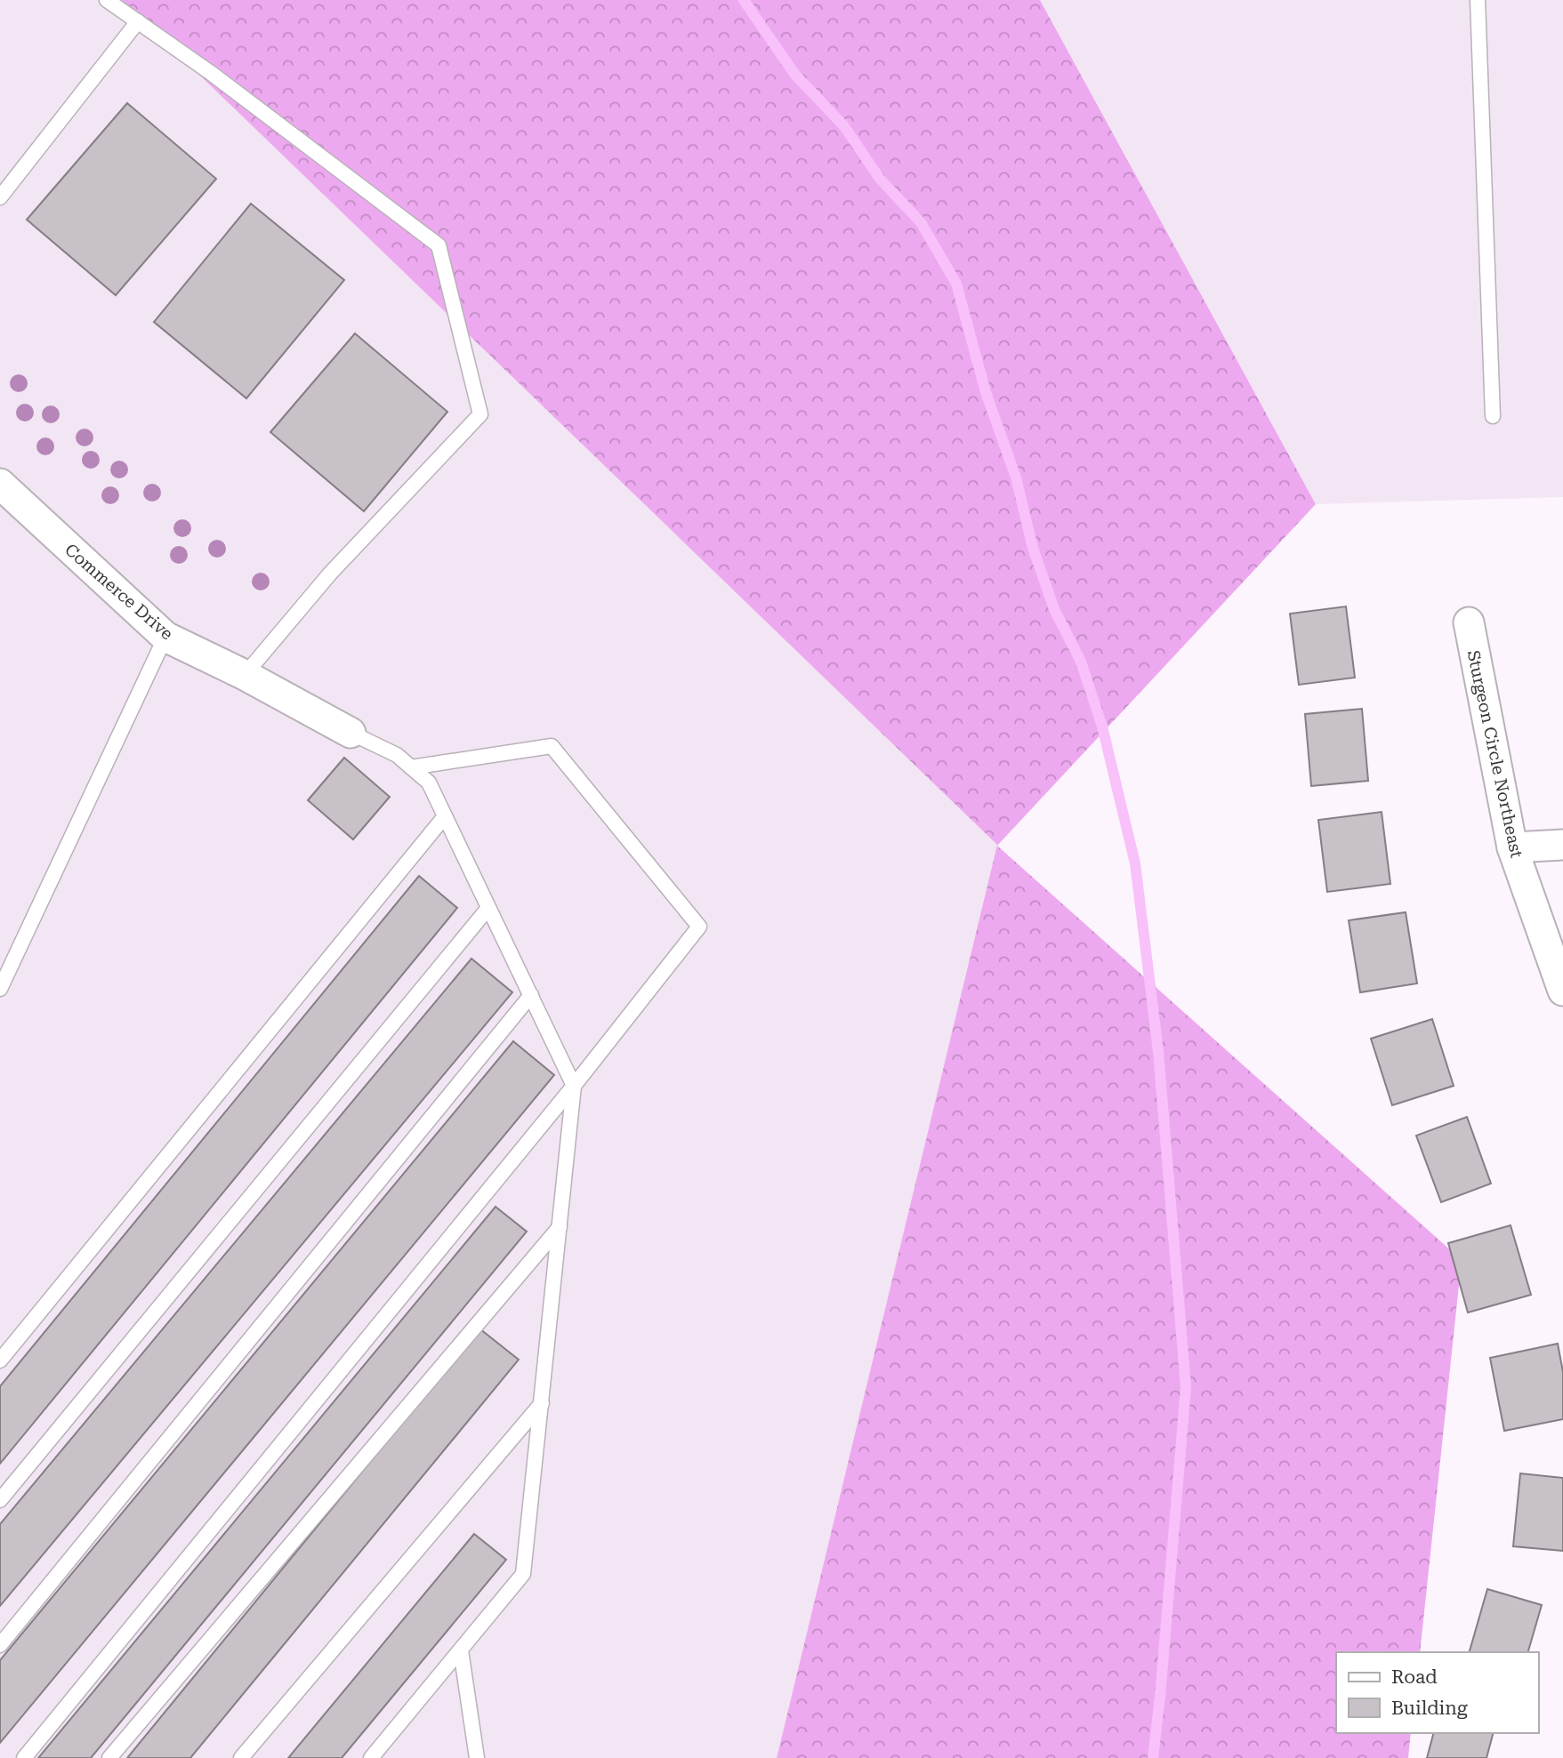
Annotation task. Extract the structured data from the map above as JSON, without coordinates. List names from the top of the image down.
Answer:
{
  "streets": {
    "street": ["Commerce Drive", "Sturgeon Circle Northeast"]
  },
  "legend": ["Road", "Building"]
}
